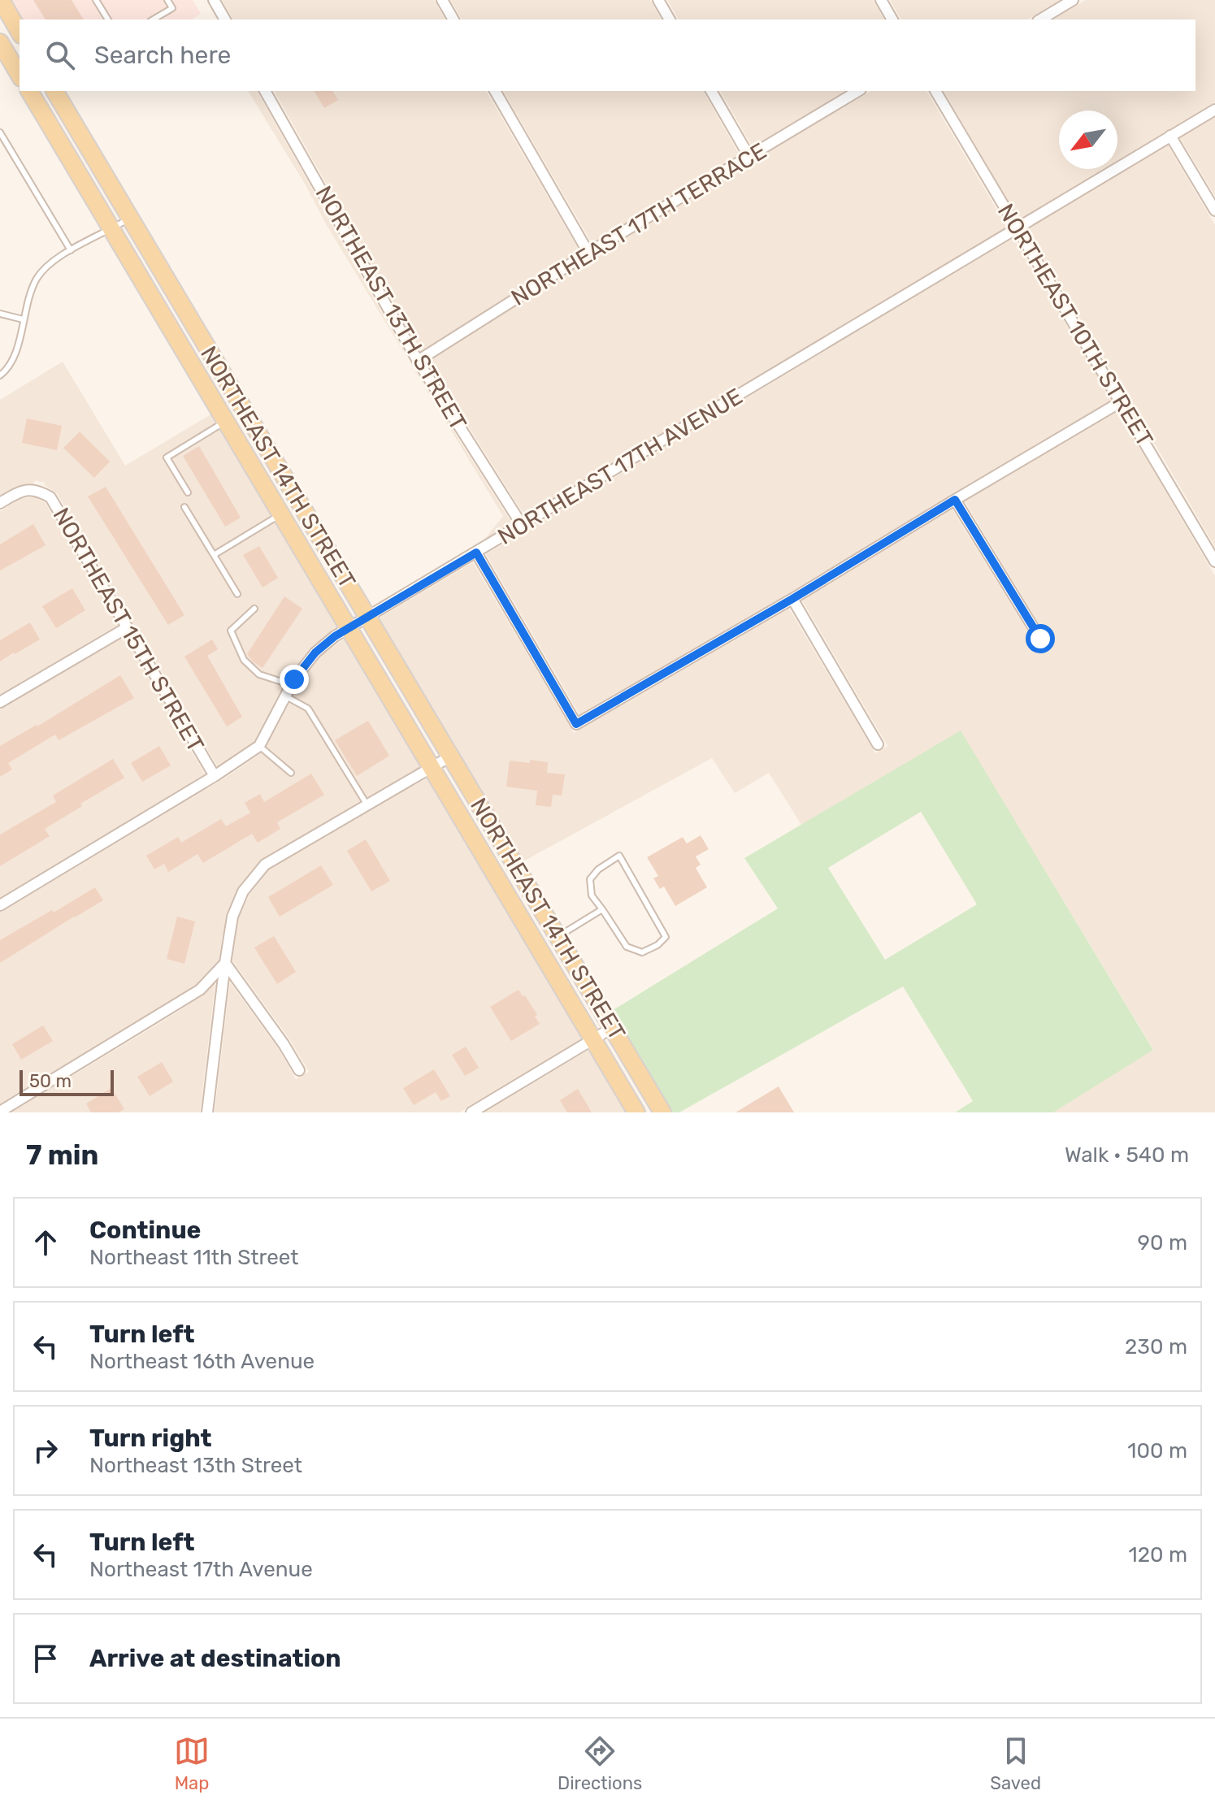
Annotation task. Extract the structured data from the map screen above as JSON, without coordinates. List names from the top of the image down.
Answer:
{
  "streets": {
    "main road": ["NORTHEAST 14TH STREET"],
    "street": [
      "NORTHEAST 17TH TERRACE",
      "NORTHEAST 13TH STREET",
      "NORTHEAST 10TH STREET",
      "NORTHEAST 17TH AVENUE",
      "NORTHEAST 15TH STREET"
    ]
  },
  "crossings": [
    ["NORTHEAST 17TH TERRACE", "NORTHEAST 13TH STREET"],
    ["NORTHEAST 13TH STREET", "NORTHEAST 17TH AVENUE"],
    ["NORTHEAST 10TH STREET", "NORTHEAST 17TH AVENUE"],
    ["NORTHEAST 17TH AVENUE", "NORTHEAST 14TH STREET"],
    ["NORTHEAST 17TH AVENUE", "NORTHEAST 15TH STREET"]
  ],
  "scale_bar": "50 m",
  "north": "bottom left",
  "page": {
    "search": "Search here",
    "scale": "50 m",
    "heading": ["7 min", "Walk · 540 m"],
    "list": [
      ["Continue", "Northeast 11th Street", "90 m"],
      ["Turn left", "Northeast 16th Avenue", "230 m"],
      ["Turn right", "Northeast 13th Street", "100 m"],
      ["Turn left", "Northeast 17th Avenue", "120 m"],
      "Arrive at destination"
    ],
    "nav": ["Map", "Directions", "Saved"]
  }
}
